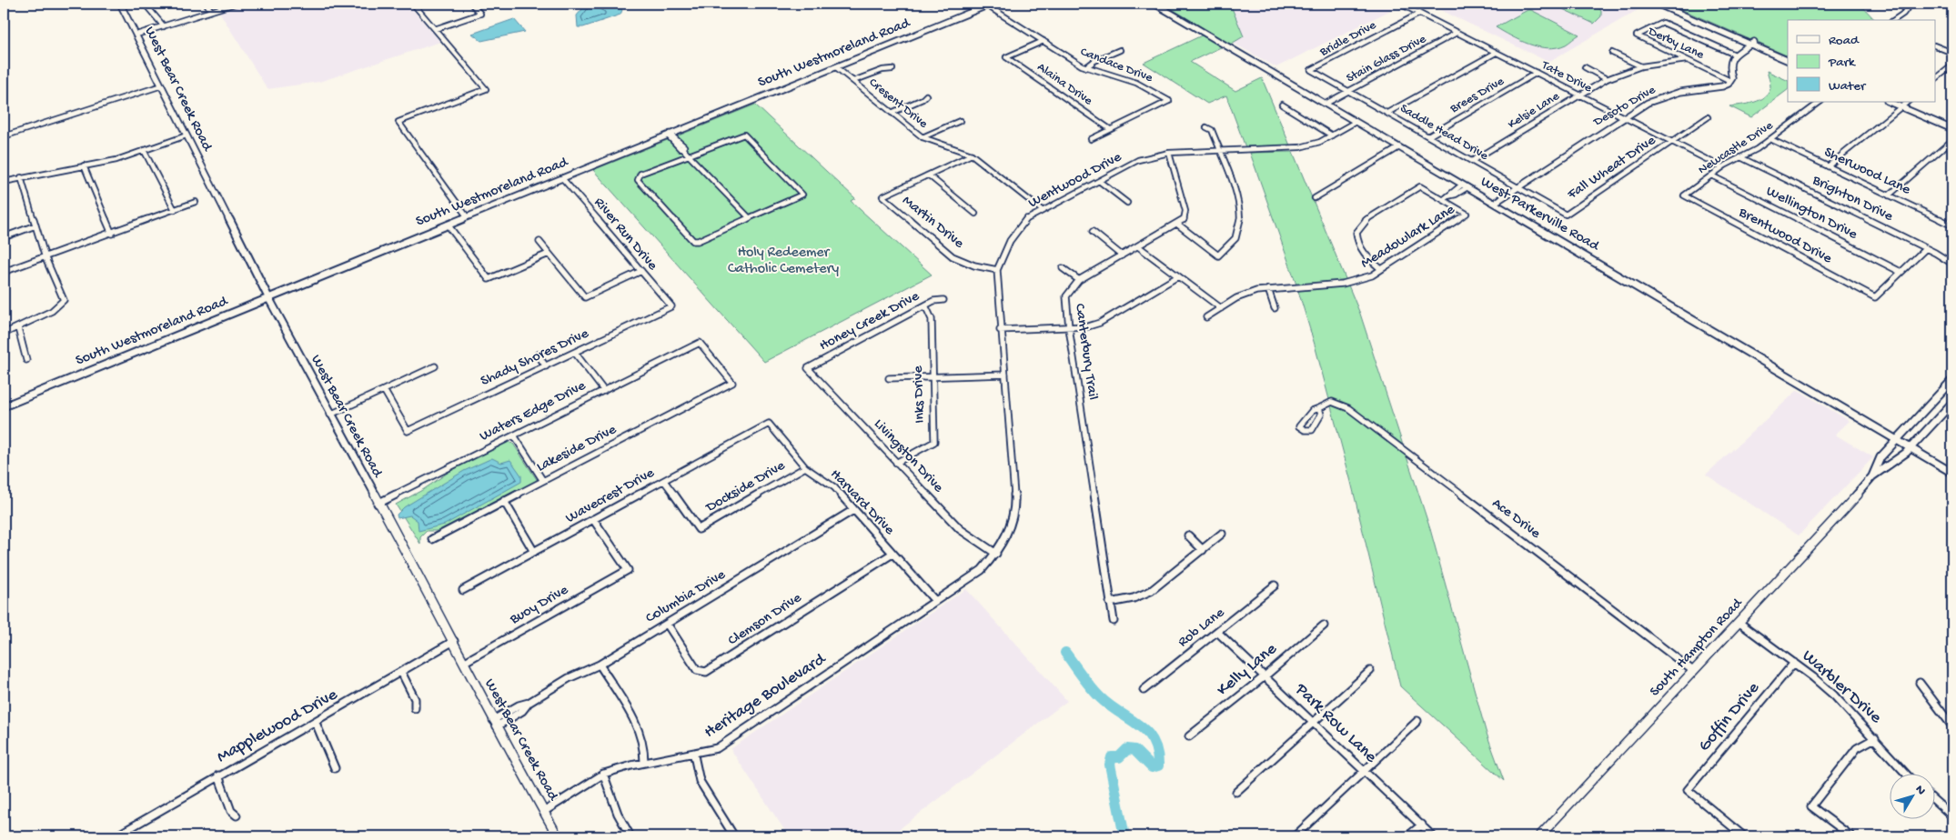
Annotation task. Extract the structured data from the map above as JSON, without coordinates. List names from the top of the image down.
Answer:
{
  "streets": {
    "main road": [
      "South Westmoreland Road",
      "West Bear Creek Road",
      "Desoto Drive",
      "West Parkerville Road",
      "South Hampton Road"
    ],
    "street": [
      "Bridle Drive",
      "Derby Lane",
      "Stain Glass Drive",
      "Candace Drive",
      "Tate Drive",
      "Alaina Drive",
      "Brees Drive",
      "Cresent Drive",
      "Kelsie Lane",
      "Saddle Head Drive",
      "Newcastle Drive",
      "Fall Wheat Drive",
      "Sherwood Lane",
      "Wentwood Drive",
      "Brighton Drive",
      "Wellington Drive",
      "Martin Drive",
      "River Run Drive",
      "Brentwood Drive",
      "Meadowlark Lane",
      "Honey Creek Drive",
      "Canterbury Trail",
      "Shady Shores Drive",
      "Inks Drive",
      "Waters Edge Drive",
      "Lakeside Drive",
      "Livingston Drive",
      "Dockside Drive",
      "Wavecrest Drive",
      "Harvard Drive",
      "Ace Drive",
      "Columbia Drive",
      "Buoy Drive",
      "Clemson Drive",
      "Rob Lane",
      "Kelly Lane",
      "Warbler Drive",
      "Heritage Boulevard",
      "Goffin Drive",
      "Park Row Lane",
      "Mapplewood Drive"
    ]
  },
  "crossings": [
    ["Bridle Drive", "Tate Drive"],
    ["Bridle Drive", "Saddle Head Drive"],
    ["Derby Lane", "Desoto Drive"],
    ["Derby Lane", "Kelsie Lane"],
    ["South Westmoreland Road", "Candace Drive"],
    ["South Westmoreland Road", "West Bear Creek Road"],
    ["South Westmoreland Road", "Cresent Drive"],
    ["South Westmoreland Road", "River Run Drive"],
    ["Stain Glass Drive", "Tate Drive"],
    ["Stain Glass Drive", "Saddle Head Drive"],
    ["Stain Glass Drive", "West Parkerville Road"],
    ["Candace Drive", "Alaina Drive"],
    ["Tate Drive", "Brees Drive"],
    ["Tate Drive", "Desoto Drive"],
    ["Tate Drive", "Kelsie Lane"],
    ["Tate Drive", "Newcastle Drive"],
    ["Tate Drive", "Fall Wheat Drive"],
    ["West Bear Creek Road", "Waters Edge Drive"],
    ["West Bear Creek Road", "Columbia Drive"],
    ["West Bear Creek Road", "Buoy Drive"],
    ["West Bear Creek Road", "Heritage Boulevard"],
    ["West Bear Creek Road", "Mapplewood Drive"],
    ["Brees Drive", "Saddle Head Drive"],
    ["Cresent Drive", "Wentwood Drive"],
    ["Desoto Drive", "Saddle Head Drive"],
    ["Desoto Drive", "West Parkerville Road"],
    ["Kelsie Lane", "Saddle Head Drive"],
    ["Saddle Head Drive", "Fall Wheat Drive"],
    ["Newcastle Drive", "Sherwood Lane"],
    ["Newcastle Drive", "Brighton Drive"],
    ["Newcastle Drive", "Wellington Drive"],
    ["Newcastle Drive", "Brentwood Drive"],
    ["Wentwood Drive", "West Parkerville Road"],
    ["Wentwood Drive", "Martin Drive"],
    ["Wentwood Drive", "Livingston Drive"],
    ["Wentwood Drive", "Heritage Boulevard"],
    ["Wellington Drive", "Brentwood Drive"],
    ["West Parkerville Road", "South Hampton Road"],
    ["River Run Drive", "Shady Shores Drive"],
    ["Honey Creek Drive", "Inks Drive"],
    ["Honey Creek Drive", "Livingston Drive"],
    ["Inks Drive", "Livingston Drive"],
    ["Waters Edge Drive", "Lakeside Drive"],
    ["Dockside Drive", "Wavecrest Drive"],
    ["Dockside Drive", "Harvard Drive"],
    ["Wavecrest Drive", "Harvard Drive"],
    ["Wavecrest Drive", "Buoy Drive"],
    ["Harvard Drive", "Columbia Drive"],
    ["Harvard Drive", "Clemson Drive"],
    ["Harvard Drive", "Heritage Boulevard"],
    ["Ace Drive", "South Hampton Road"],
    ["Columbia Drive", "Clemson Drive"],
    ["Rob Lane", "Park Row Lane"],
    ["South Hampton Road", "Warbler Drive"],
    ["Kelly Lane", "Park Row Lane"],
    ["Warbler Drive", "Goffin Drive"]
  ],
  "parks": ["Holy Redeemer Catholic Cemetery"],
  "legend": ["Road", "Park", "Water"],
  "north": "top right"
}
